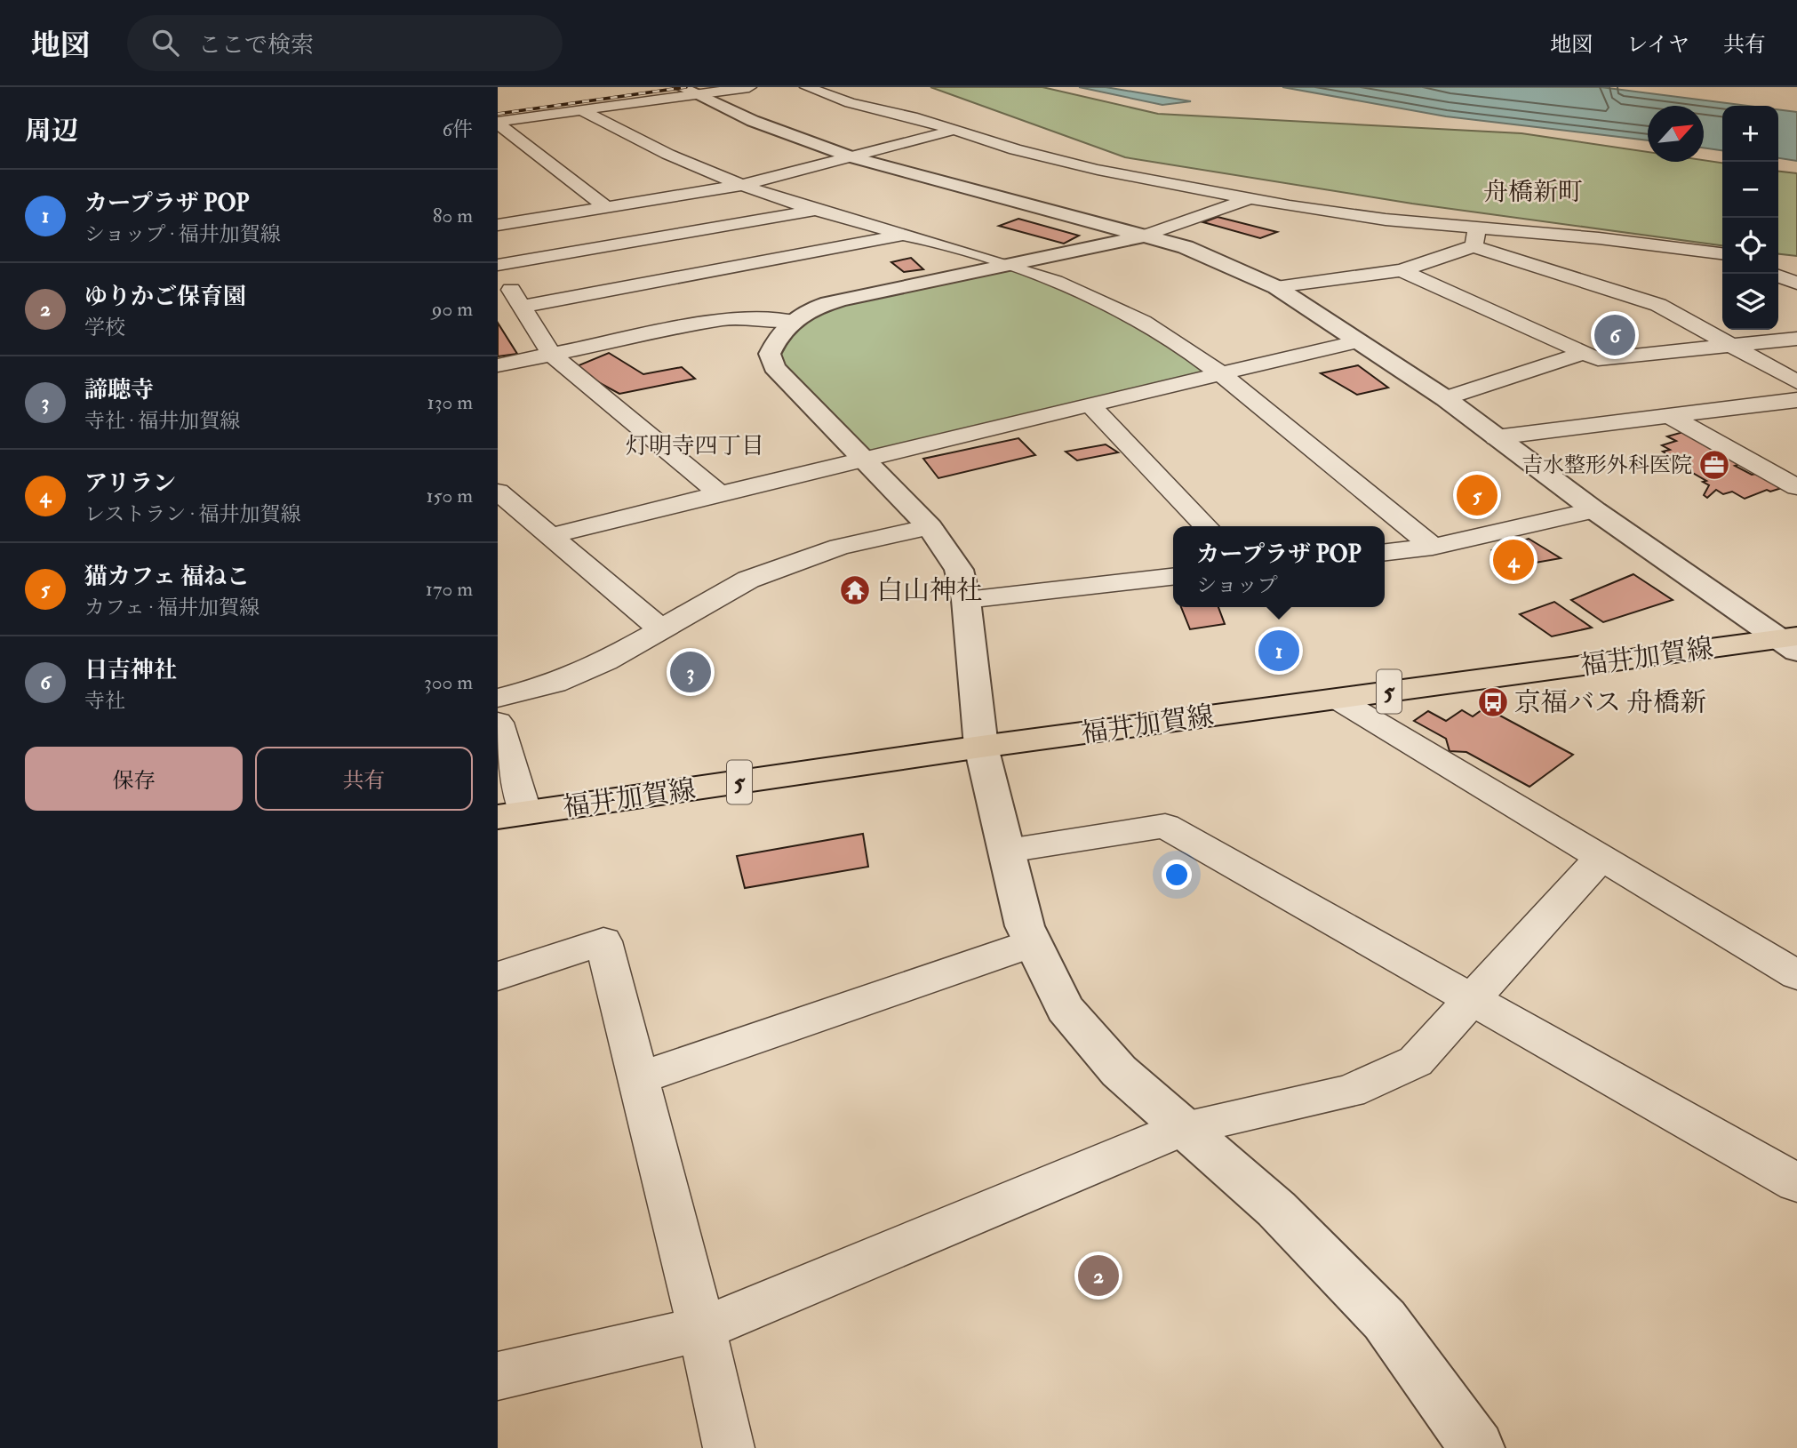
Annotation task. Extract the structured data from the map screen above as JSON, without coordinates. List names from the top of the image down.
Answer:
{
  "streets": {
    "main road": ["福井加賀線", "5"]
  },
  "districts": ["舟橋新町", "灯明寺四丁目"],
  "places": {
    "office": ["吉水整形外科医院"],
    "temple": ["白山神社"],
    "bus stop": ["京福バス 舟橋新"]
  },
  "north": "top right",
  "page": {
    "header": "地図",
    "search": "ここで検索",
    "nav": ["地図", "レイヤ", "共有"],
    "heading": ["周辺", "6件"],
    "map_buttons": ["+", "−"],
    "list": [
      {
        "mark": "1",
        "name": "カープラザ POP",
        "note": "ショップ · 福井加賀線",
        "value": "80 m"
      },
      {
        "mark": "2",
        "name": "ゆりかご保育園",
        "note": "学校",
        "value": "90 m"
      },
      {
        "mark": "3",
        "name": "諦聴寺",
        "note": "寺社 · 福井加賀線",
        "value": "130 m"
      },
      {
        "mark": "4",
        "name": "アリラン",
        "note": "レストラン · 福井加賀線",
        "value": "150 m"
      },
      {
        "mark": "5",
        "name": "猫カフェ 福ねこ",
        "note": "カフェ · 福井加賀線",
        "value": "170 m"
      },
      {
        "mark": "6",
        "name": "日吉神社",
        "note": "寺社",
        "value": "300 m"
      }
    ],
    "pins": [
      "6",
      "5",
      "4",
      "1",
      "3",
      "2"
    ],
    "popup": ["カープラザ POP", "ショップ"],
    "buttons": ["保存", "共有"]
  }
}
